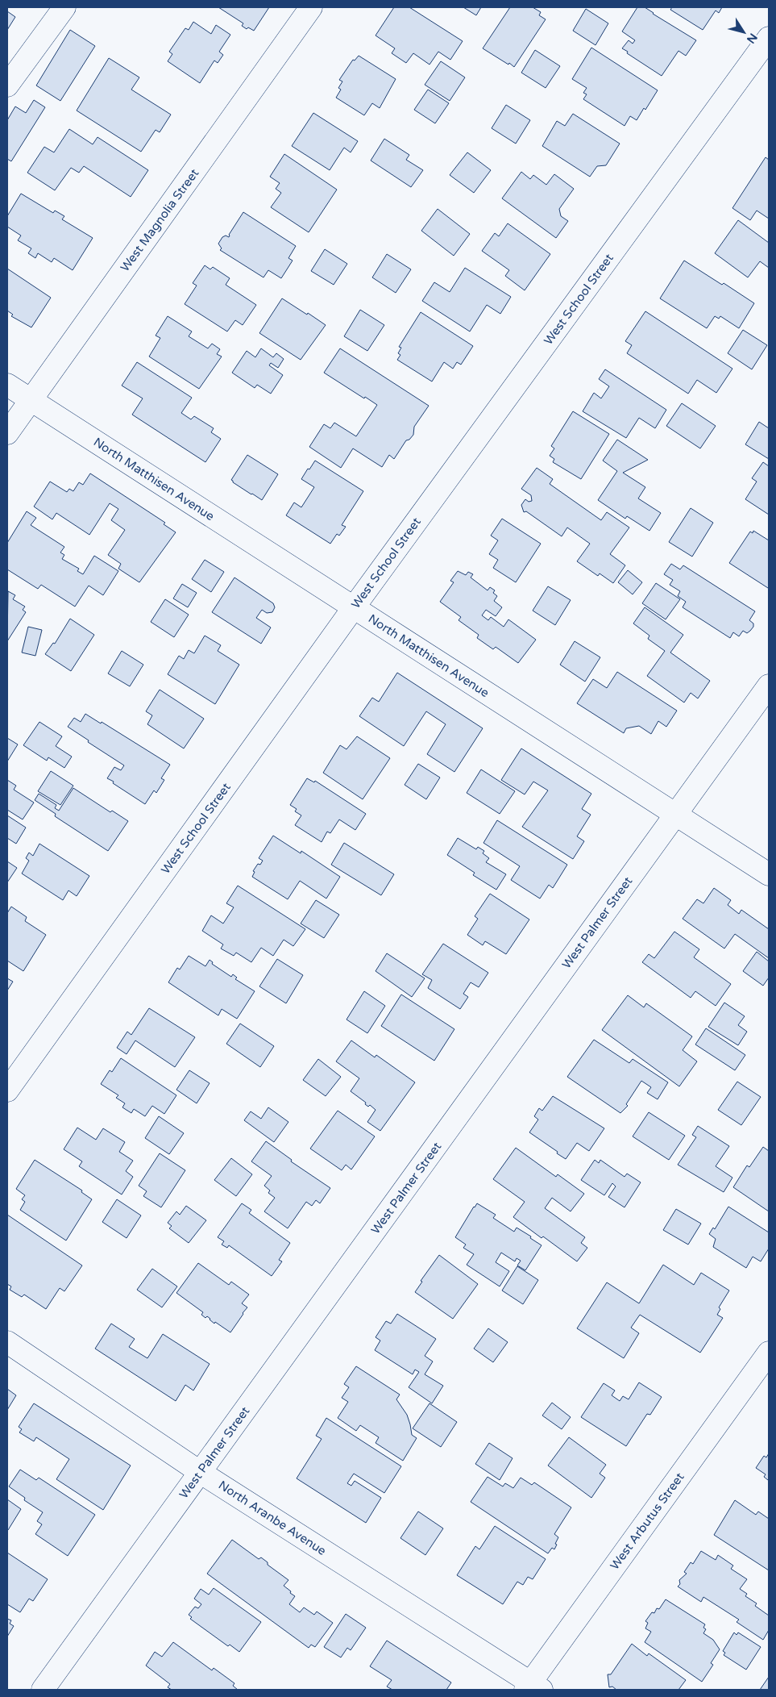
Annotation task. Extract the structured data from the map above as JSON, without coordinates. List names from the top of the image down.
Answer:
{
  "streets": {
    "street": [
      "West Magnolia Street",
      "West School Street",
      "North Matthisen Avenue",
      "West Palmer Street",
      "North Aranbe Avenue",
      "West Arbutus Street"
    ]
  },
  "crossings": [
    ["West Magnolia Street", "North Matthisen Avenue"],
    ["West School Street", "North Matthisen Avenue"],
    ["North Matthisen Avenue", "West Palmer Street"],
    ["West Palmer Street", "North Aranbe Avenue"],
    ["North Aranbe Avenue", "West Arbutus Street"]
  ],
  "north": "bottom right"
}
